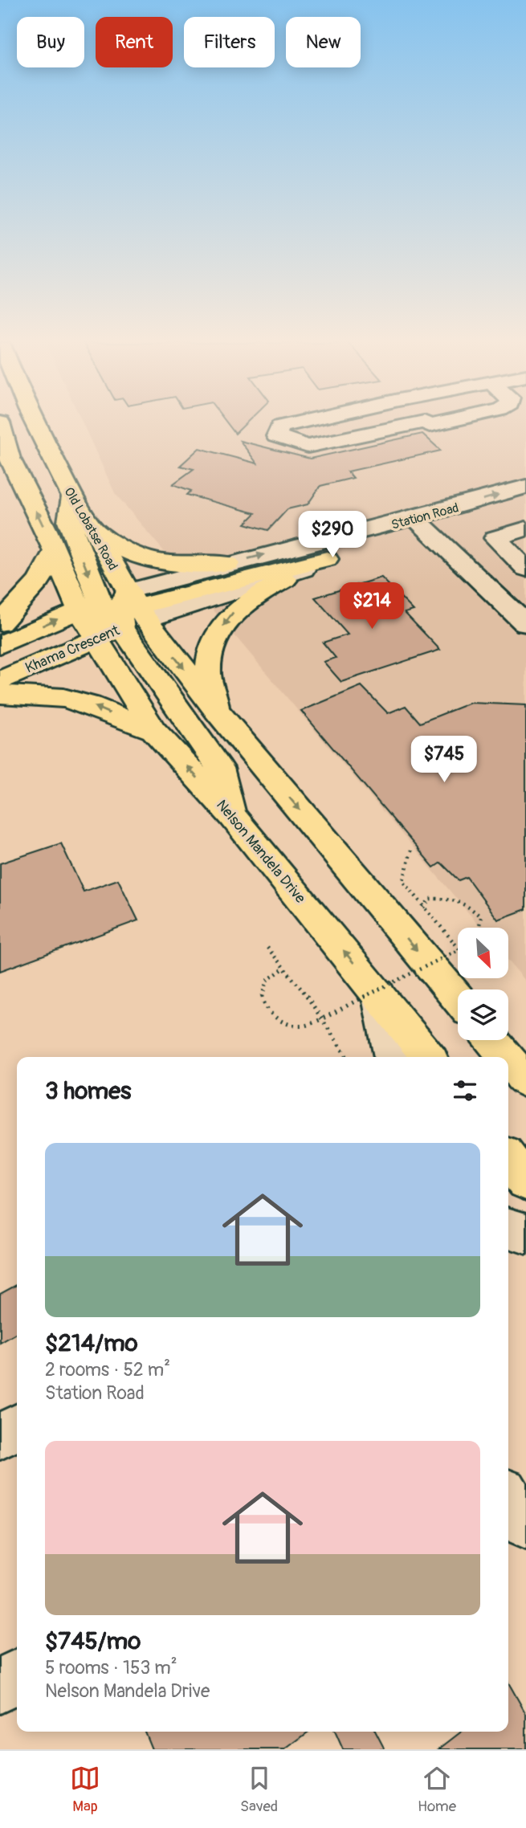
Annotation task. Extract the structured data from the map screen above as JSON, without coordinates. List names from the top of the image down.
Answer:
{
  "streets": {
    "main road": ["Old Lobatse Road", "Khama Crescent", "Nelson Mandela Drive"],
    "street": ["Station Road"]
  },
  "crossings": [
    ["Station Road", "Old Lobatse Road"],
    ["Station Road", "Khama Crescent"],
    ["Station Road", "Nelson Mandela Drive"],
    ["Old Lobatse Road", "Khama Crescent"],
    ["Old Lobatse Road", "Nelson Mandela Drive"],
    ["Khama Crescent", "Nelson Mandela Drive"]
  ],
  "north": "bottom right",
  "page": {
    "chip": [
      "Buy",
      "Rent",
      "Filters",
      "New"
    ],
    "price": ["$290", "$214", "$745"],
    "heading": "3 homes",
    "list": [
      {
        "name": "$214/mo",
        "note": "2 rooms · 52 m² · Station Road"
      },
      {
        "name": "$745/mo",
        "note": "5 rooms · 153 m² · Nelson Mandela Drive"
      }
    ],
    "tabs": ["Map", "Saved", "Home"]
  }
}
